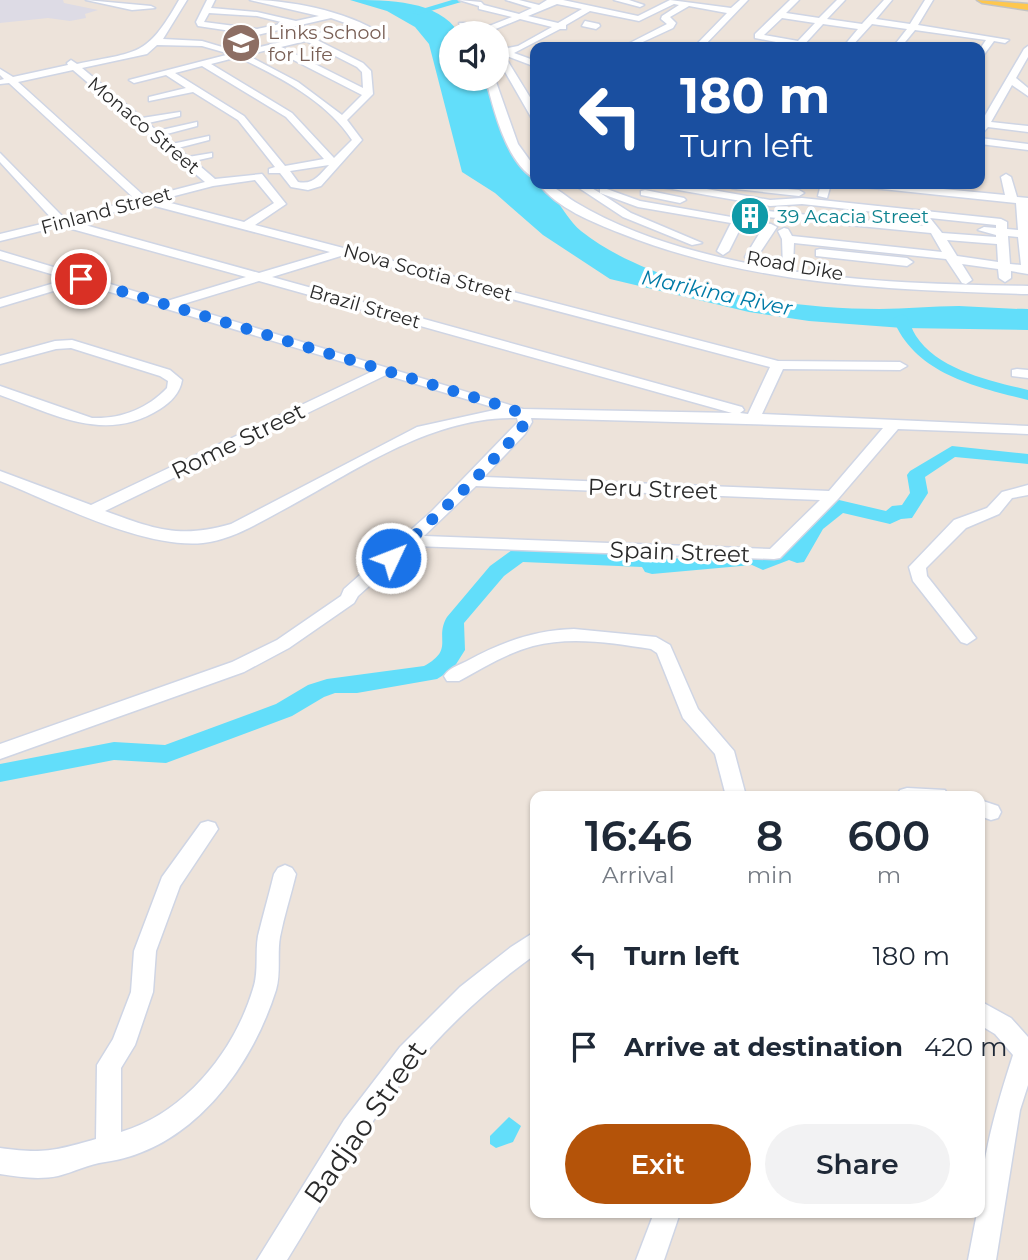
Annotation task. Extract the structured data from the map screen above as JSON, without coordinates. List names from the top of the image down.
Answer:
{
  "streets": {
    "street": [
      "Monaco Street",
      "Finland Street",
      "Road Dike",
      "Nova Scotia Street",
      "Brazil Street",
      "Rome Street",
      "Peru Street",
      "Spain Street",
      "Badjao Street"
    ]
  },
  "crossings": [
    ["Monaco Street", "Finland Street"],
    ["Finland Street", "Nova Scotia Street"],
    ["Finland Street", "Brazil Street"],
    ["Peru Street", "Spain Street"]
  ],
  "water": ["Marikina River"],
  "places": {
    "school or university": ["Links School for Life"],
    "building": ["39 Acacia Street"]
  },
  "page": {
    "turn": ["180 m", "Turn left"],
    "eta": [
      "16:46",
      "Arrival",
      "8",
      "min",
      "600",
      "m"
    ],
    "list": [
      {
        "name": "Turn left",
        "value": "180 m"
      },
      {
        "name": "Arrive at destination",
        "value": "420 m"
      }
    ],
    "buttons": ["Exit", "Share"]
  }
}
